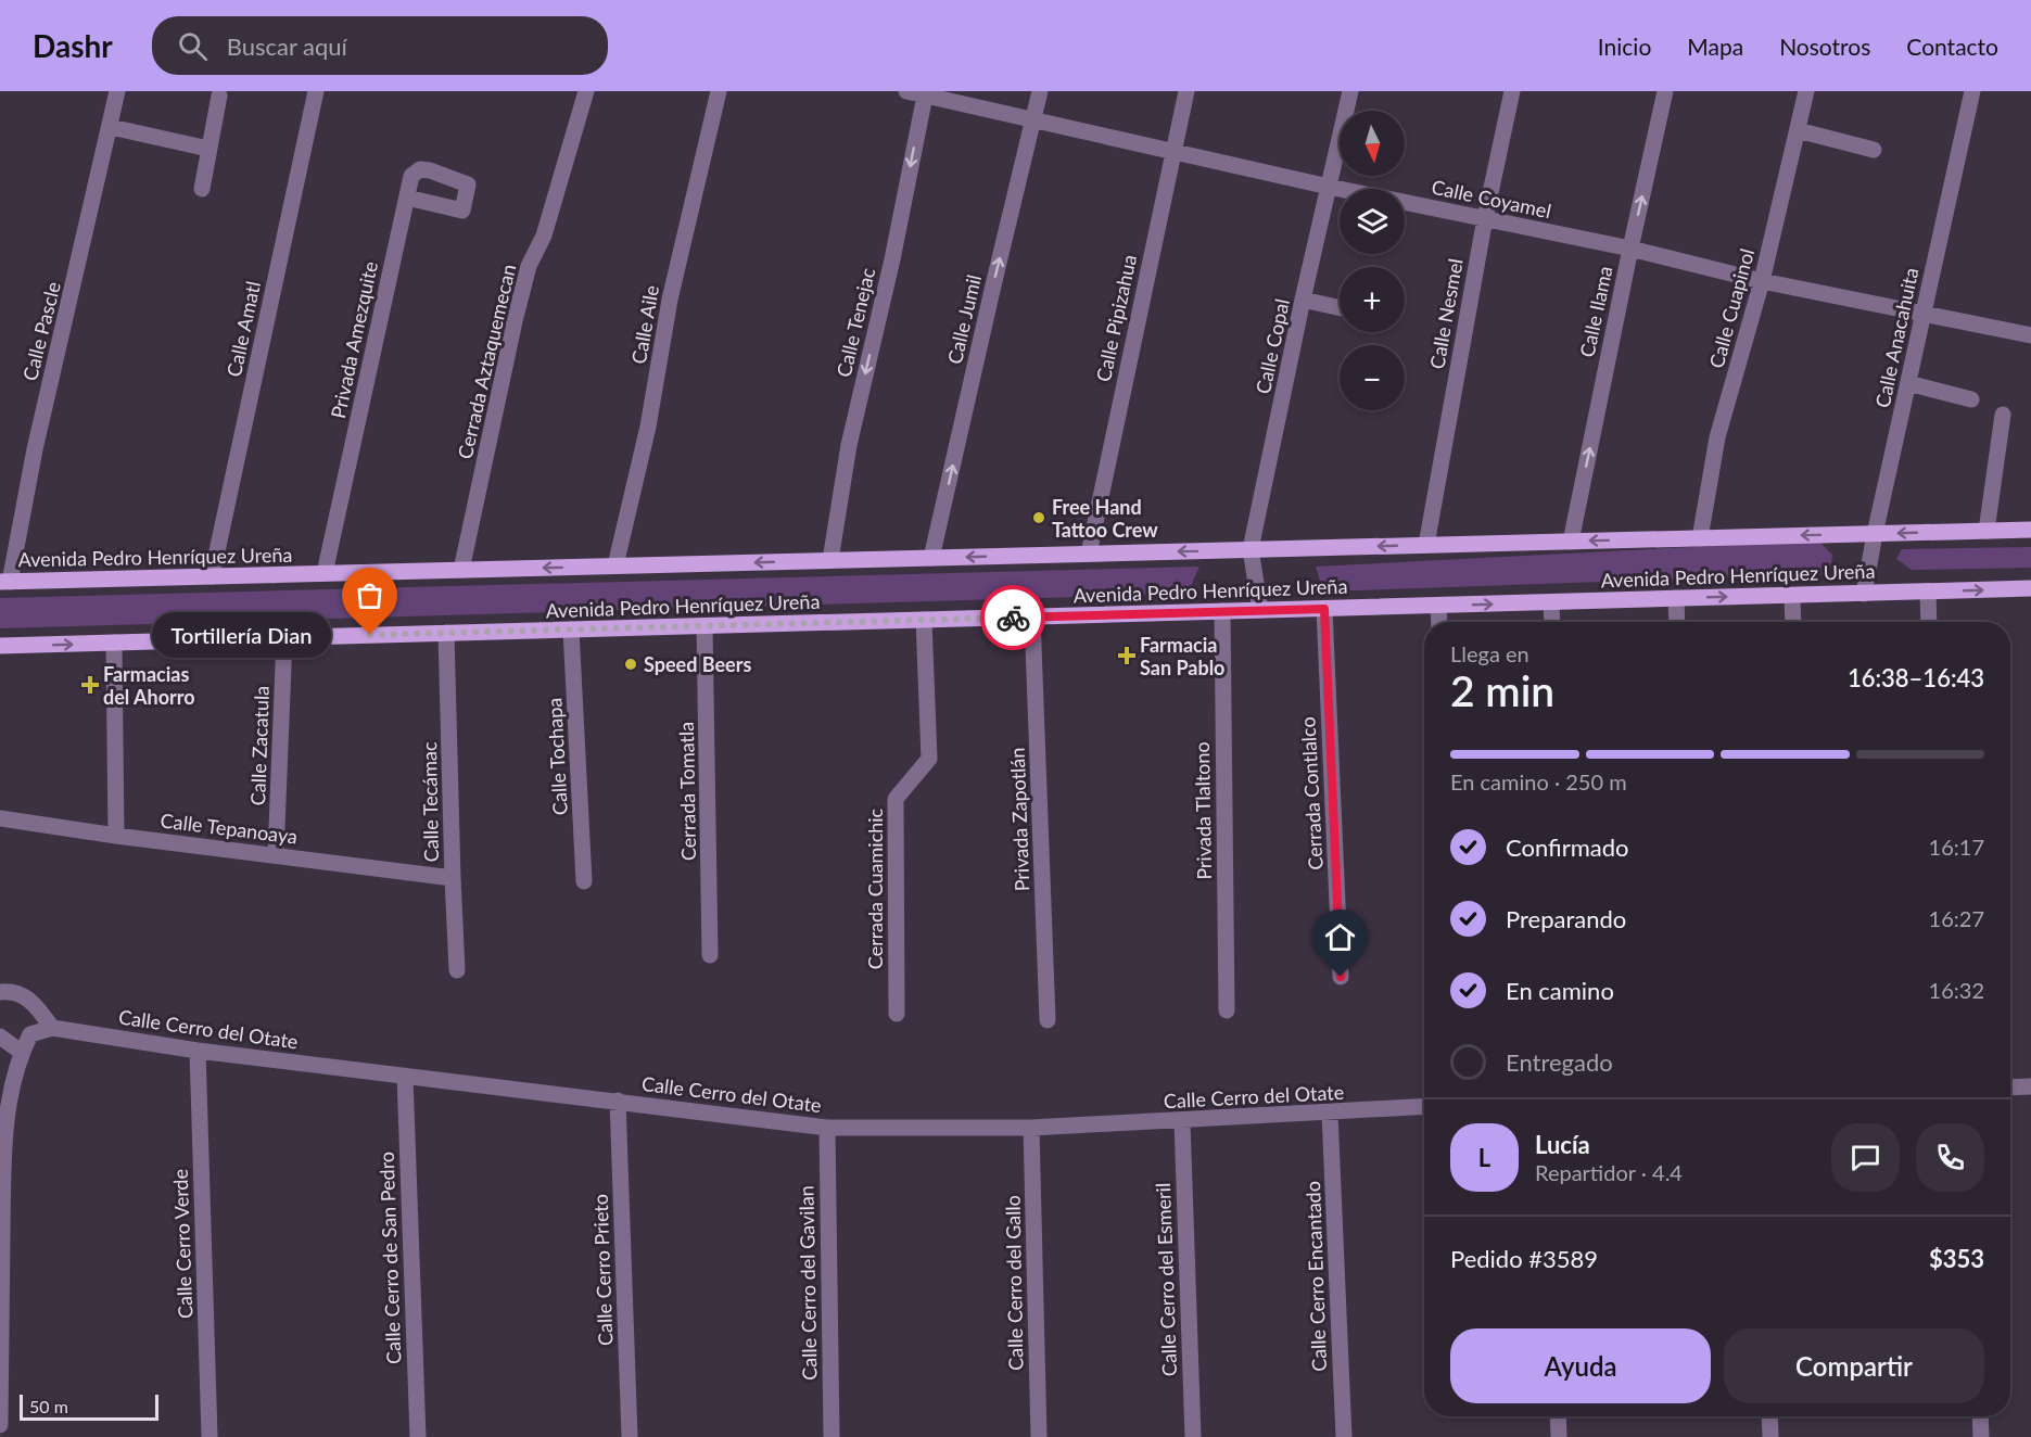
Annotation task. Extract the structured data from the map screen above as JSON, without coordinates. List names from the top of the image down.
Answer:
{
  "streets": {
    "main road": ["Avenida Pedro Henríquez Ureña"],
    "street": [
      "Calle Coyamel",
      "Calle Cuapinol",
      "Calle Ilama",
      "Calle Nesmel",
      "Calle Pipizahua",
      "Calle Jumil",
      "Calle Tenejac",
      "Calle Aile",
      "Calle Amatl",
      "Calle Pascle",
      "Calle Anacahuita",
      "Privada Amezquite",
      "Calle Copal",
      "Cerrada Aztaquemecan",
      "Calle Zacatula",
      "Calle Tochapa",
      "Cerrada Tomatla",
      "Cerrada Contlalco",
      "Calle Tecámac",
      "Privada Tlaltono",
      "Privada Zapotlán",
      "Calle Tepanoaya",
      "Cerrada Cuamichic",
      "Calle Cerro del Otate",
      "Calle Cerro Verde",
      "Calle Cerro de San Pedro",
      "Calle Cerro Prieto",
      "Calle Cerro Encantado",
      "Calle Cerro del Esmeril",
      "Calle Cerro del Gavilan",
      "Calle Cerro del Gallo"
    ]
  },
  "crossings": [
    ["Calle Coyamel", "Calle Cuapinol"],
    ["Calle Coyamel", "Calle Ilama"],
    ["Calle Coyamel", "Calle Nesmel"],
    ["Calle Coyamel", "Calle Pipizahua"],
    ["Calle Coyamel", "Calle Jumil"],
    ["Calle Coyamel", "Calle Tenejac"],
    ["Calle Coyamel", "Calle Anacahuita"],
    ["Calle Coyamel", "Calle Copal"],
    ["Calle Cuapinol", "Avenida Pedro Henríquez Ureña"],
    ["Calle Ilama", "Avenida Pedro Henríquez Ureña"],
    ["Calle Nesmel", "Avenida Pedro Henríquez Ureña"],
    ["Calle Pipizahua", "Avenida Pedro Henríquez Ureña"],
    ["Calle Jumil", "Avenida Pedro Henríquez Ureña"],
    ["Calle Tenejac", "Avenida Pedro Henríquez Ureña"],
    ["Calle Aile", "Avenida Pedro Henríquez Ureña"],
    ["Calle Amatl", "Avenida Pedro Henríquez Ureña"],
    ["Calle Pascle", "Avenida Pedro Henríquez Ureña"],
    ["Calle Anacahuita", "Avenida Pedro Henríquez Ureña"],
    ["Privada Amezquite", "Avenida Pedro Henríquez Ureña"],
    ["Calle Copal", "Avenida Pedro Henríquez Ureña"],
    ["Cerrada Aztaquemecan", "Avenida Pedro Henríquez Ureña"],
    ["Avenida Pedro Henríquez Ureña", "Calle Zacatula"],
    ["Avenida Pedro Henríquez Ureña", "Calle Tochapa"],
    ["Avenida Pedro Henríquez Ureña", "Cerrada Tomatla"],
    ["Avenida Pedro Henríquez Ureña", "Cerrada Contlalco"],
    ["Avenida Pedro Henríquez Ureña", "Calle Tecámac"],
    ["Avenida Pedro Henríquez Ureña", "Privada Tlaltono"],
    ["Avenida Pedro Henríquez Ureña", "Privada Zapotlán"],
    ["Avenida Pedro Henríquez Ureña", "Cerrada Cuamichic"],
    ["Calle Zacatula", "Calle Tepanoaya"],
    ["Calle Tecámac", "Calle Tepanoaya"],
    ["Calle Cerro del Otate", "Calle Cerro Verde"],
    ["Calle Cerro del Otate", "Calle Cerro de San Pedro"],
    ["Calle Cerro del Otate", "Calle Cerro Prieto"],
    ["Calle Cerro del Otate", "Calle Cerro Encantado"],
    ["Calle Cerro del Otate", "Calle Cerro del Esmeril"],
    ["Calle Cerro del Otate", "Calle Cerro del Gavilan"],
    ["Calle Cerro del Otate", "Calle Cerro del Gallo"]
  ],
  "one_way": ["Calle Ilama", "Calle Jumil", "Calle Tenejac"],
  "places": {
    "other": ["Free Hand Tattoo Crew", "Tortillería Dian", "Speed Beers"],
    "health": ["Farmacia San Pablo", "Farmacias del Ahorro"]
  },
  "scale_bar": "50 m",
  "north": "bottom",
  "page": {
    "header": "Dashr",
    "search": "Buscar aquí",
    "nav": [
      "Inicio",
      "Mapa",
      "Nosotros",
      "Contacto"
    ],
    "map_buttons": ["+", "−"],
    "bubble": "Tortillería Dian",
    "heading": ["2 min", "Llega en", "16:38–16:43"],
    "panel": [
      "Lucía",
      "Repartidor · 4.4",
      "Pedido #3589",
      "$353"
    ],
    "bar": "En camino · 250 m",
    "list": [
      ["Confirmado", "16:17"],
      ["Preparando", "16:27"],
      ["En camino", "16:32"],
      "Entregado"
    ],
    "round": "L",
    "buttons": ["Ayuda", "Compartir"],
    "scale": "50 m"
  }
}
